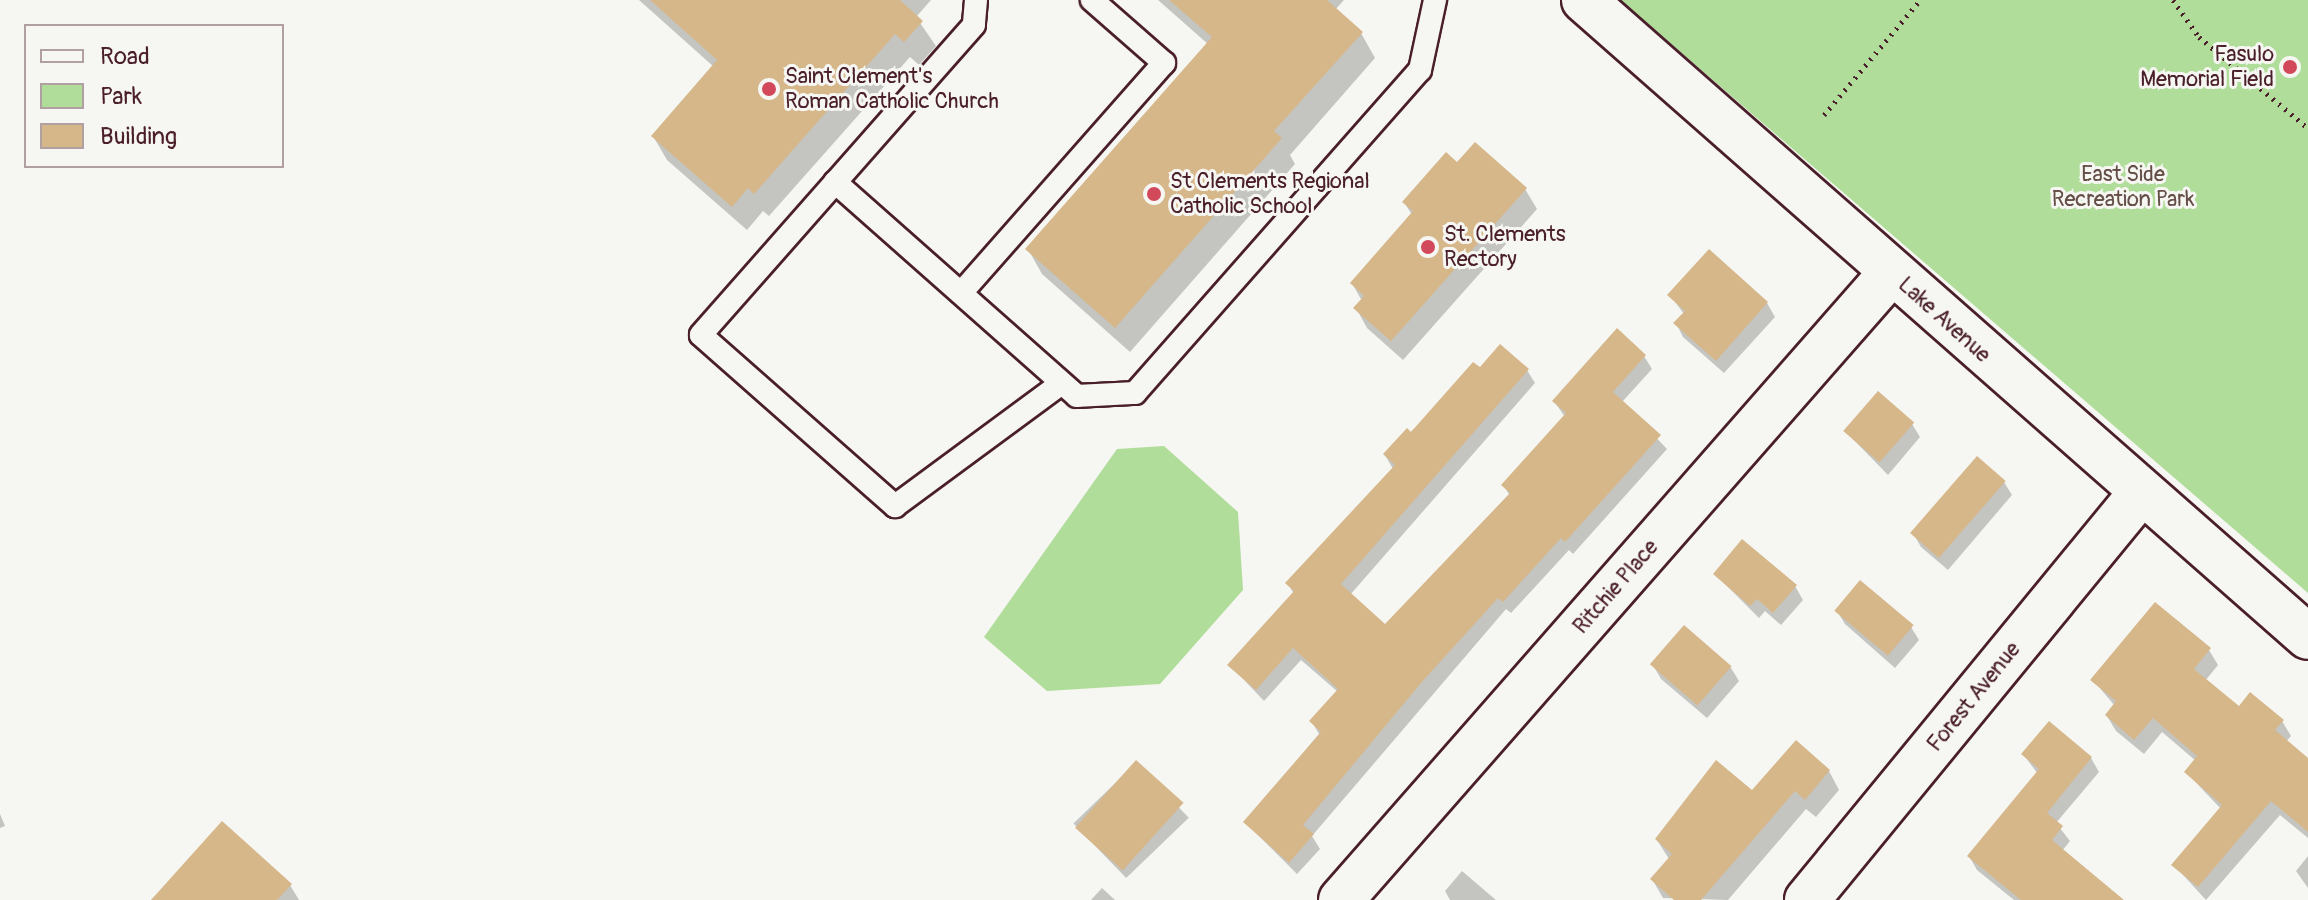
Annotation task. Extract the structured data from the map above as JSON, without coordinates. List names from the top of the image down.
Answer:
{
  "streets": {
    "street": ["Lake Avenue", "Ritchie Place", "Forest Avenue"]
  },
  "crossings": [
    ["Lake Avenue", "Ritchie Place"],
    ["Lake Avenue", "Forest Avenue"]
  ],
  "parks": ["East Side Recreation Park"],
  "places": [
    "Fasulo Memorial Field",
    "Saint Clement's Roman Catholic Church",
    "St Clements Regional Catholic School",
    "St. Clements Rectory"
  ],
  "legend": ["Road", "Park", "Building"]
}
